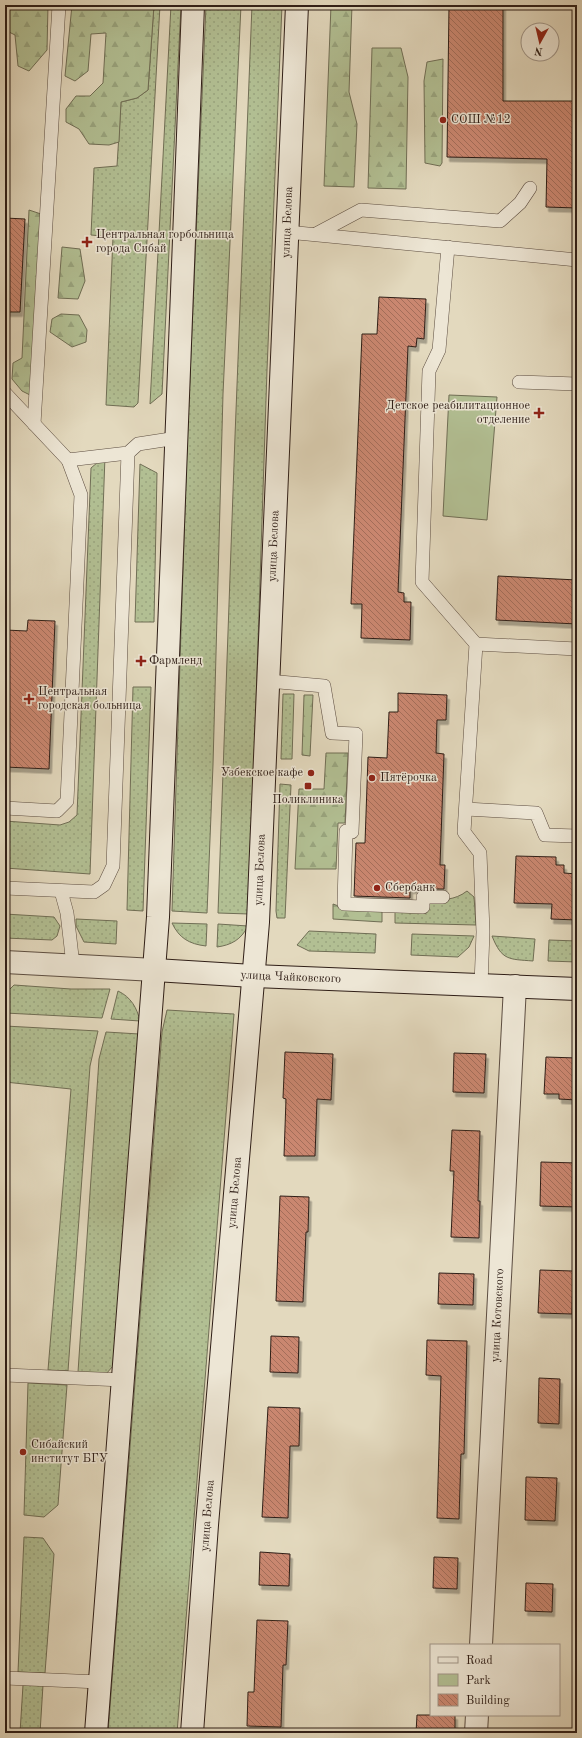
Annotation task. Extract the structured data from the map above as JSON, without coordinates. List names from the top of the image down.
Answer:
{
  "streets": {
    "main road": ["улица Белова", "улица Чайковского", "улица Котовского"]
  },
  "crossings": [
    ["улица Белова", "улица Чайковского"],
    ["улица Чайковского", "улица Котовского"]
  ],
  "places": {
    "other": [
      "СОШ №12",
      "Узбекское кафе",
      "Пятёрочка",
      "Сбербанк",
      "Сибайский институт БГУ"
    ],
    "health": [
      "Центральная горбольница города Сибай",
      "Детское реабилитационное отделение",
      "Фармленд",
      "Центральная городская больница"
    ],
    "transit": ["Поликлиника"]
  },
  "legend": ["Road", "Park", "Building"],
  "north": "bottom"
}
